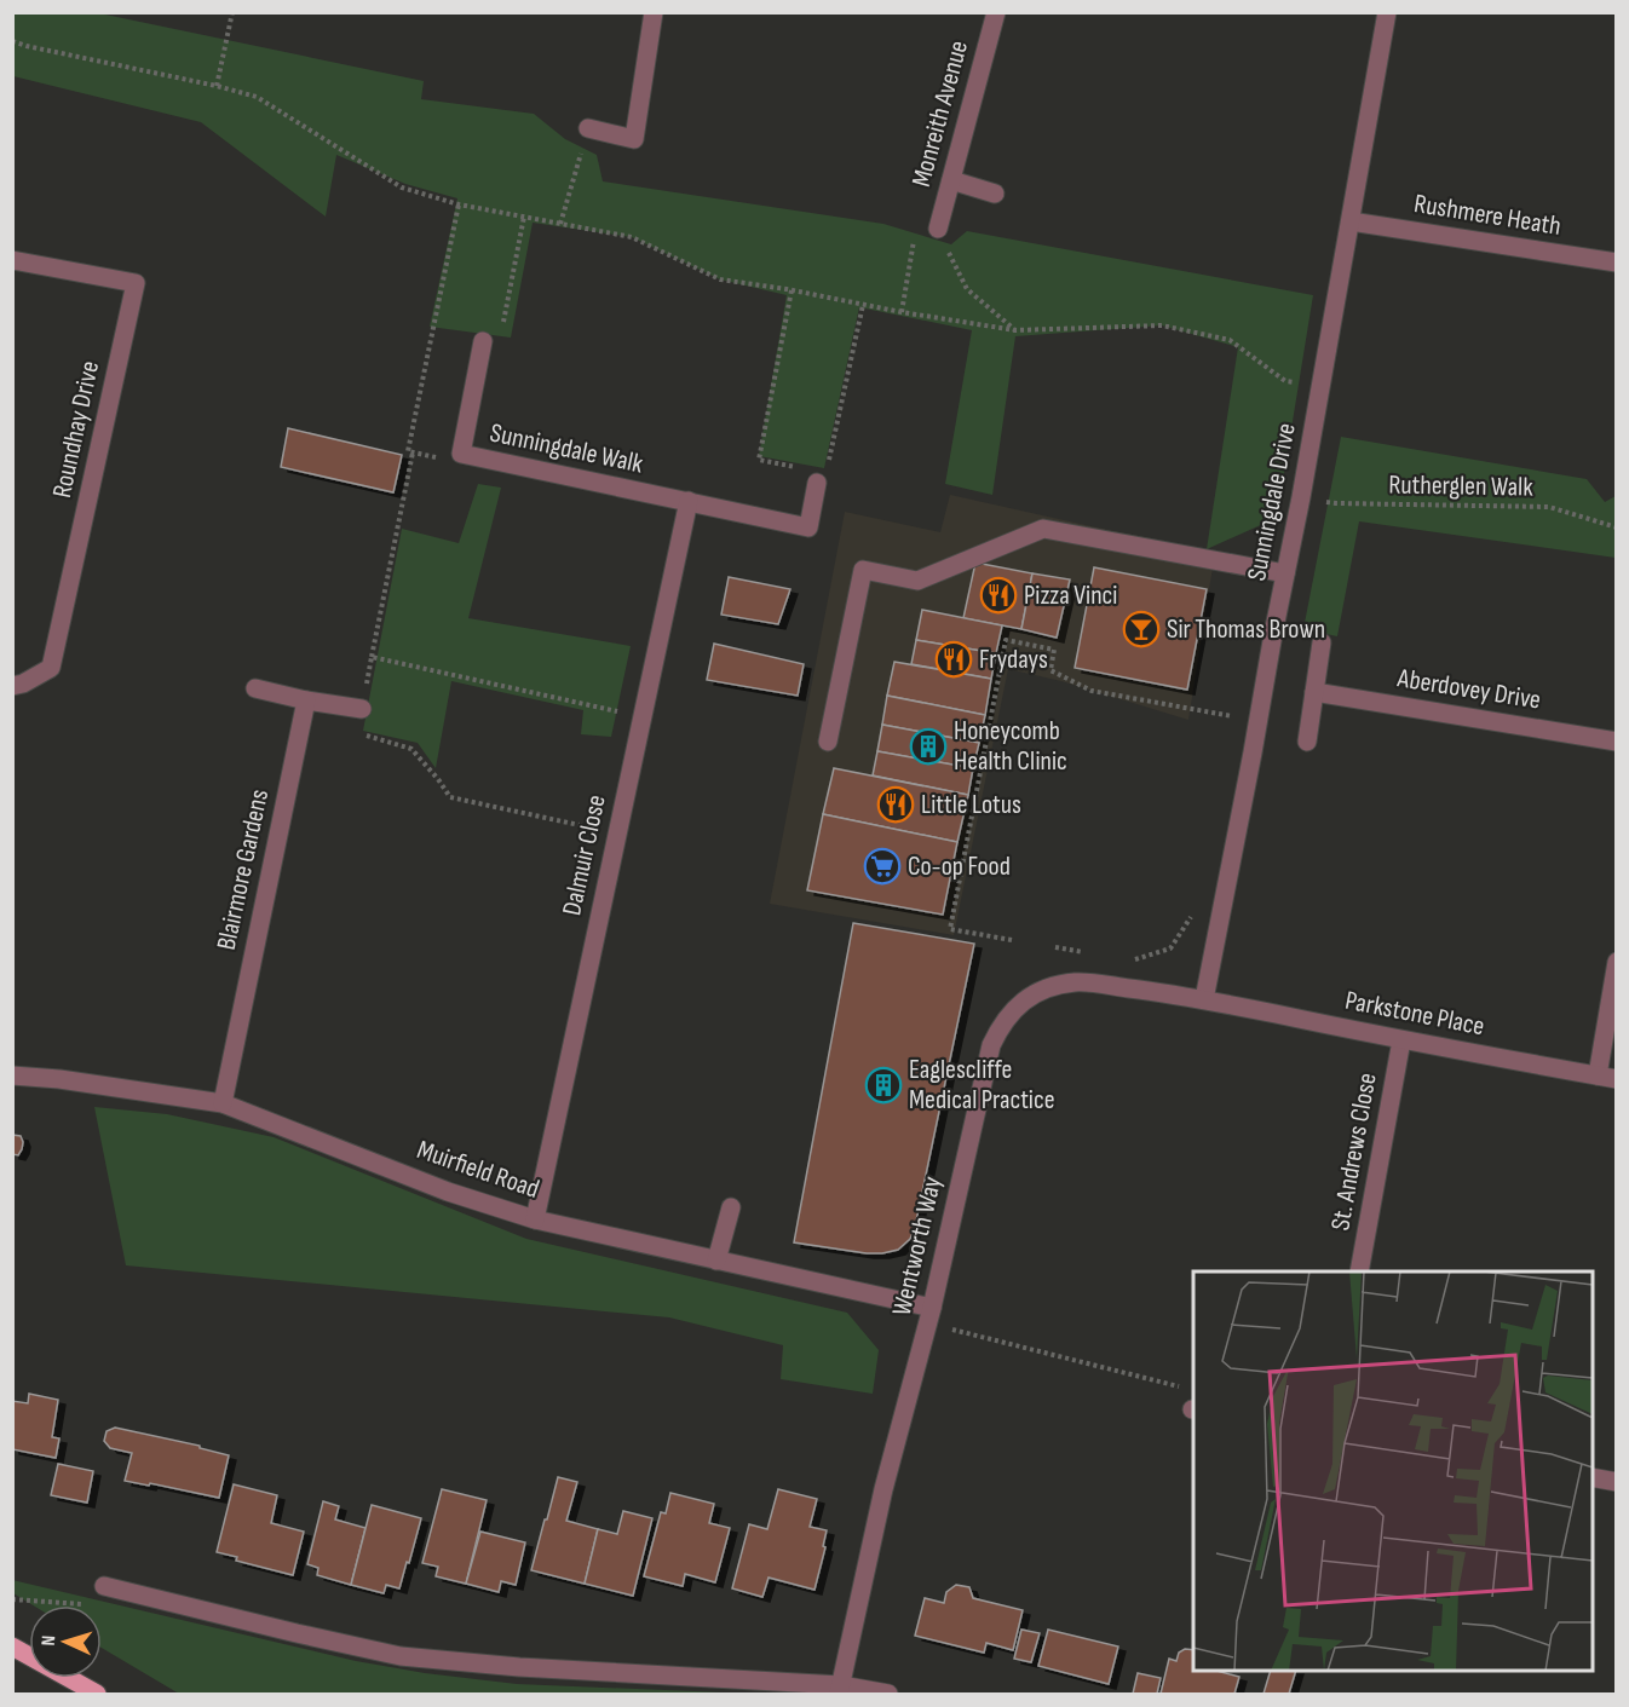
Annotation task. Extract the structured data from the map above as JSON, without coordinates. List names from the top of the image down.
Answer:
{
  "streets": {
    "street": [
      "Monreith Avenue",
      "Rushmere Heath",
      "Roundhay Drive",
      "Sunningdale Walk",
      "Sunningdale Drive",
      "Aberdovey Drive",
      "Dalmuir Close",
      "Blairmore Gardens",
      "Parkstone Place",
      "St. Andrews Close",
      "Muirfield Road",
      "Wentworth Way"
    ],
    "path": ["Rutherglen Walk"]
  },
  "crossings": [
    ["Rushmere Heath", "Sunningdale Drive"],
    ["Sunningdale Walk", "Dalmuir Close"],
    ["Rutherglen Walk", "Sunningdale Drive"],
    ["Sunningdale Drive", "Parkstone Place"],
    ["Sunningdale Drive", "Wentworth Way"],
    ["Dalmuir Close", "Muirfield Road"],
    ["Blairmore Gardens", "Muirfield Road"],
    ["Parkstone Place", "St. Andrews Close"],
    ["Parkstone Place", "Wentworth Way"],
    ["Muirfield Road", "Wentworth Way"]
  ],
  "places": {
    "restaurant": ["Pizza Vinci", "Frydays", "Little Lotus"],
    "bar": ["Sir Thomas Brown"],
    "building": ["Honeycomb Health Clinic", "Eaglescliffe Medical Practice"],
    "supermarket": ["Co-op Food"]
  },
  "north": "left"
}
